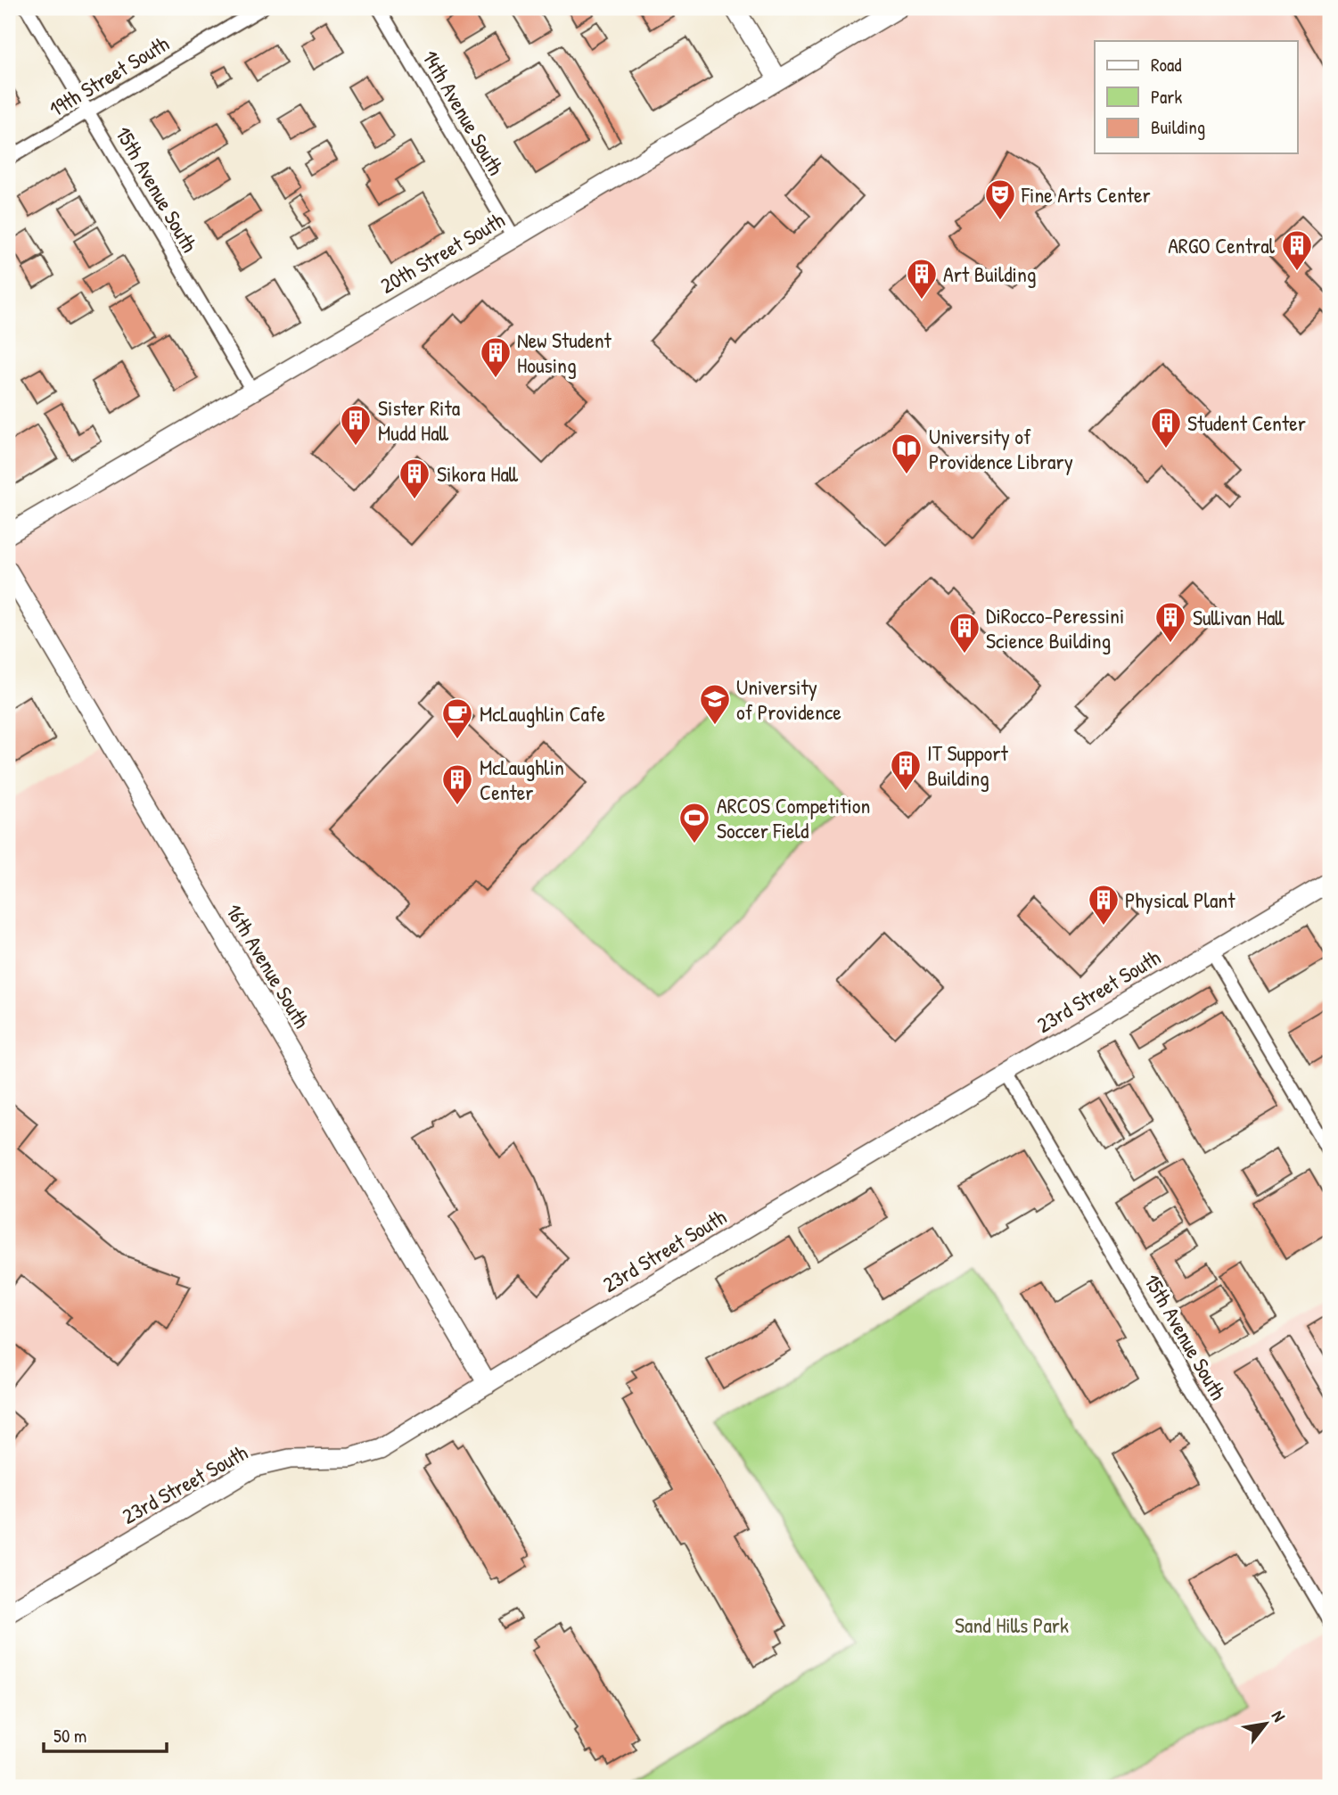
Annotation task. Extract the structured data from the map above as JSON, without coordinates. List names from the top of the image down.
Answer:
{
  "streets": {
    "street": [
      "19th Street South",
      "14th Avenue South",
      "15th Avenue South",
      "20th Street South",
      "16th Avenue South",
      "23rd Street South"
    ]
  },
  "crossings": [
    ["19th Street South", "15th Avenue South"],
    ["14th Avenue South", "20th Street South"],
    ["15th Avenue South", "20th Street South"],
    ["15th Avenue South", "23rd Street South"],
    ["16th Avenue South", "23rd Street South"]
  ],
  "parks": ["Sand Hills Park"],
  "places": {
    "theatre": ["Fine Arts Center"],
    "building": [
      "ARGO Central",
      "Art Building",
      "New Student Housing",
      "Sister Rita Mudd Hall",
      "Student Center",
      "Sikora Hall",
      "Sullivan Hall",
      "DiRocco-Peressini Science Building",
      "IT Support Building",
      "McLaughlin Center",
      "Physical Plant"
    ],
    "library": ["University of Providence Library"],
    "school or university": ["University of Providence"],
    "cafe": ["McLaughlin Cafe"],
    "sports": ["ARCOS Competition Soccer Field"]
  },
  "legend": ["Road", "Park", "Building"],
  "scale_bar": "50 m",
  "north": "top right"
}
